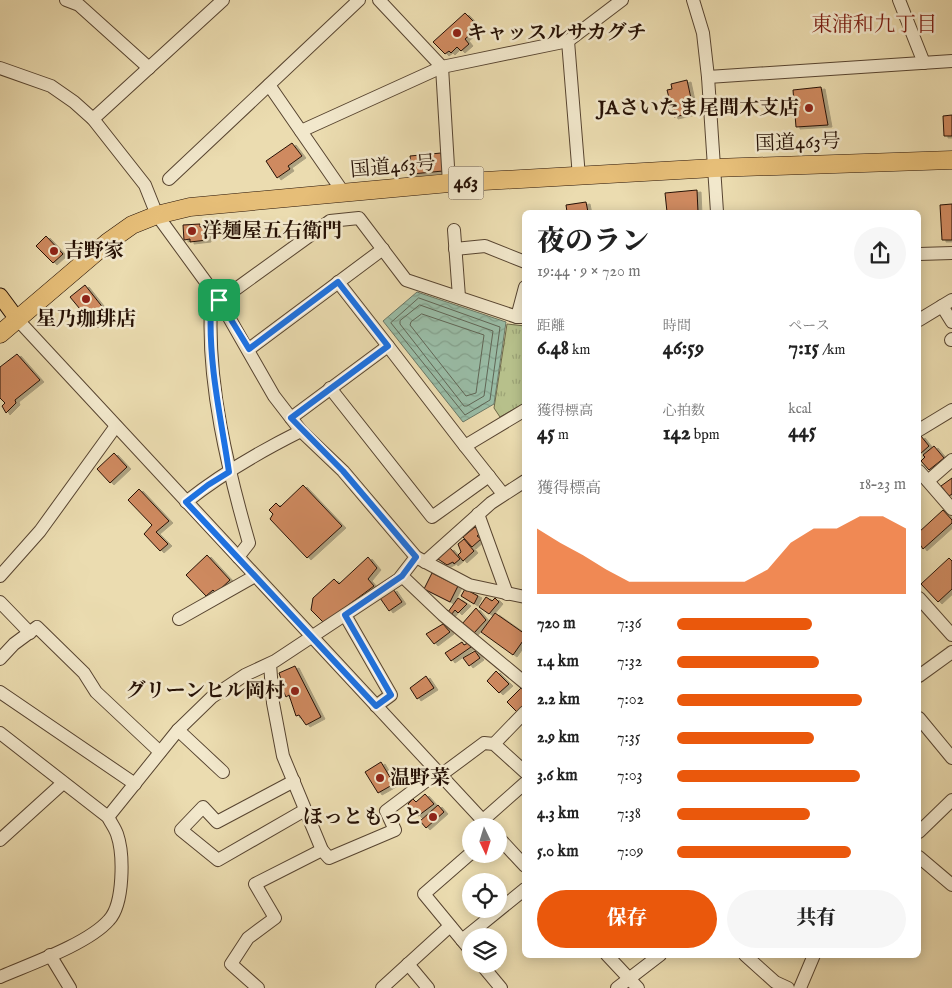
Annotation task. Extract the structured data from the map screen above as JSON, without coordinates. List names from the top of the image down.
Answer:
{
  "streets": {
    "highway": ["国道463号", "463"]
  },
  "districts": ["東浦和九丁目"],
  "places": [
    "キャッスルサカグチ",
    "JAさいたま尾間木支店",
    "洋麺屋五右衛門",
    "吉野家",
    "星乃珈琲店",
    "グリーンヒル岡村",
    "温野菜",
    "ほっともっと"
  ],
  "north": "bottom",
  "page": {
    "heading": ["夜のラン", "19:44 · 9 × 720 m"],
    "stats": [
      ["距離", "6.48 km"],
      ["時間", "46:59"],
      ["ペース", "7:15 /km"],
      ["獲得標高", "45 m"],
      ["心拍数", "142 bpm"],
      ["kcal", "445"]
    ],
    "chart": ["獲得標高", "18–23 m"],
    "list": [
      {
        "name": "720 m",
        "note": "7:36"
      },
      {
        "name": "1.4 km",
        "note": "7:32"
      },
      {
        "name": "2.2 km",
        "note": "7:02"
      },
      {
        "name": "2.9 km",
        "note": "7:35"
      },
      {
        "name": "3.6 km",
        "note": "7:03"
      },
      {
        "name": "4.3 km",
        "note": "7:38"
      },
      {
        "name": "5.0 km",
        "note": "7:09"
      }
    ],
    "buttons": ["保存", "共有"]
  }
}
